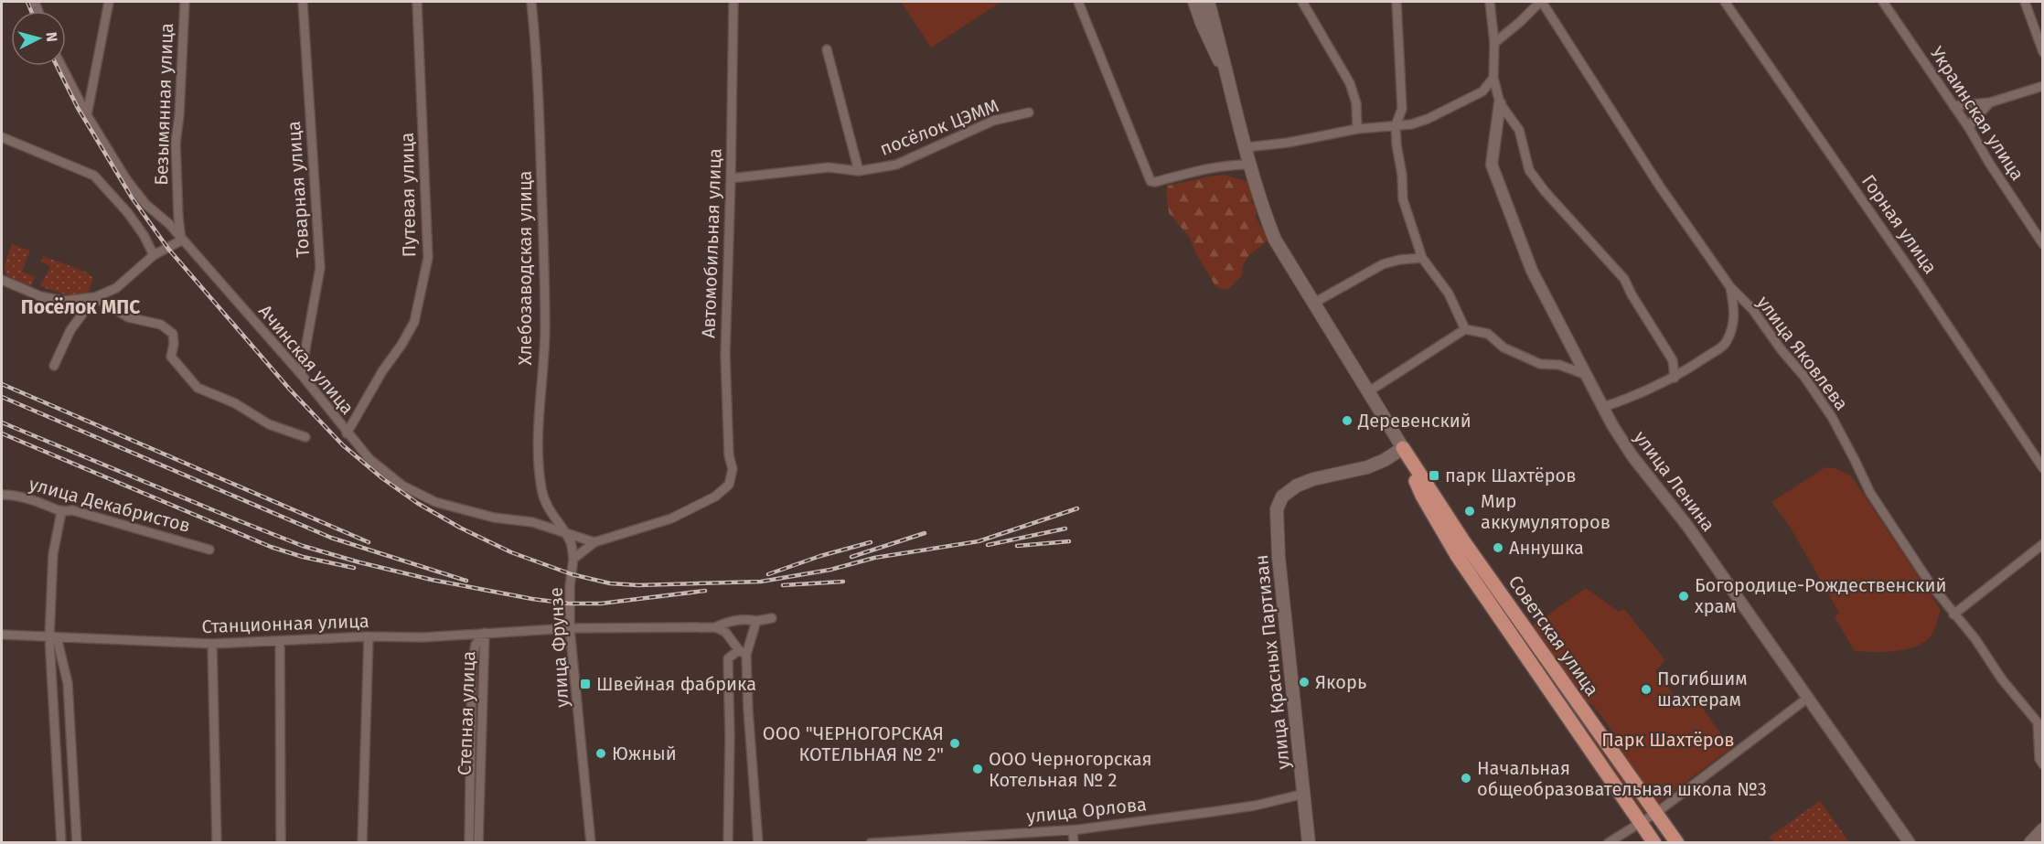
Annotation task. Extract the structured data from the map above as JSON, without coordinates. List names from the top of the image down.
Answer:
{
  "streets": {
    "main road": ["Советская улица", "улица Красных Партизан"],
    "street": [
      "Безымянная улица",
      "Украинская улица",
      "посёлок ЦЭММ",
      "Товарная улица",
      "Путевая улица",
      "Горная улица",
      "Автомобильная улица",
      "Хлебозаводская улица",
      "улица Яковлева",
      "Ачинская улица",
      "улица Ленина",
      "улица Декабристов",
      "Станционная улица",
      "улица Фрунзе",
      "Степная улица",
      "улица Орлова"
    ]
  },
  "crossings": [
    ["Безымянная улица", "Ачинская улица"],
    ["посёлок ЦЭММ", "Автомобильная улица"],
    ["Товарная улица", "Ачинская улица"],
    ["Путевая улица", "Ачинская улица"],
    ["Автомобильная улица", "Ачинская улица"],
    ["Хлебозаводская улица", "Ачинская улица"],
    ["Хлебозаводская улица", "улица Фрунзе"],
    ["Станционная улица", "улица Фрунзе"],
    ["Станционная улица", "Степная улица"],
    ["Советская улица", "улица Красных Партизан"],
    ["улица Красных Партизан", "улица Орлова"]
  ],
  "districts": ["Посёлок МПС"],
  "parks": ["Парк Шахтёров"],
  "places": {
    "other": [
      "Деревенский",
      "Мир аккумуляторов",
      "Аннушка",
      "Богородице-Рождественский храм",
      "Якорь",
      "Погибшим шахтерам",
      "ООО \"ЧЕРНОГОРСКАЯ КОТЕЛЬНАЯ № 2\"",
      "Южный",
      "ООО Черногорская Котельная № 2",
      "Начальная общеобразовательная школа №3"
    ],
    "transit": ["парк Шахтёров", "Швейная фабрика"]
  },
  "north": "right"
}
